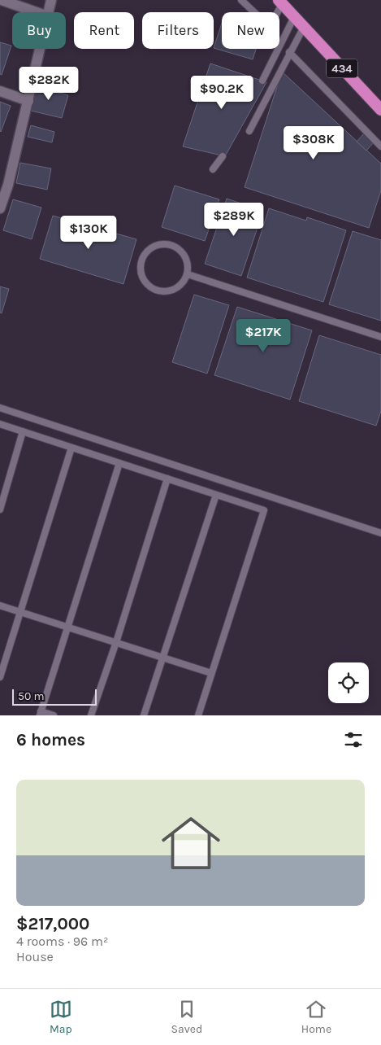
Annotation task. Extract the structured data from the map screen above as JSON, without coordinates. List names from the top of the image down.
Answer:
{
  "streets": {
    "highway": ["434"]
  },
  "scale_bar": "50 m",
  "page": {
    "chip": [
      "Buy",
      "Rent",
      "Filters",
      "New"
    ],
    "price": [
      "$282K",
      "$90.2K",
      "$308K",
      "$289K",
      "$130K",
      "$217K"
    ],
    "scale": "50 m",
    "heading": "6 homes",
    "list": [
      {
        "name": "$217,000",
        "note": "4 rooms · 96 m² · House"
      }
    ],
    "tabs": ["Map", "Saved", "Home"]
  }
}
